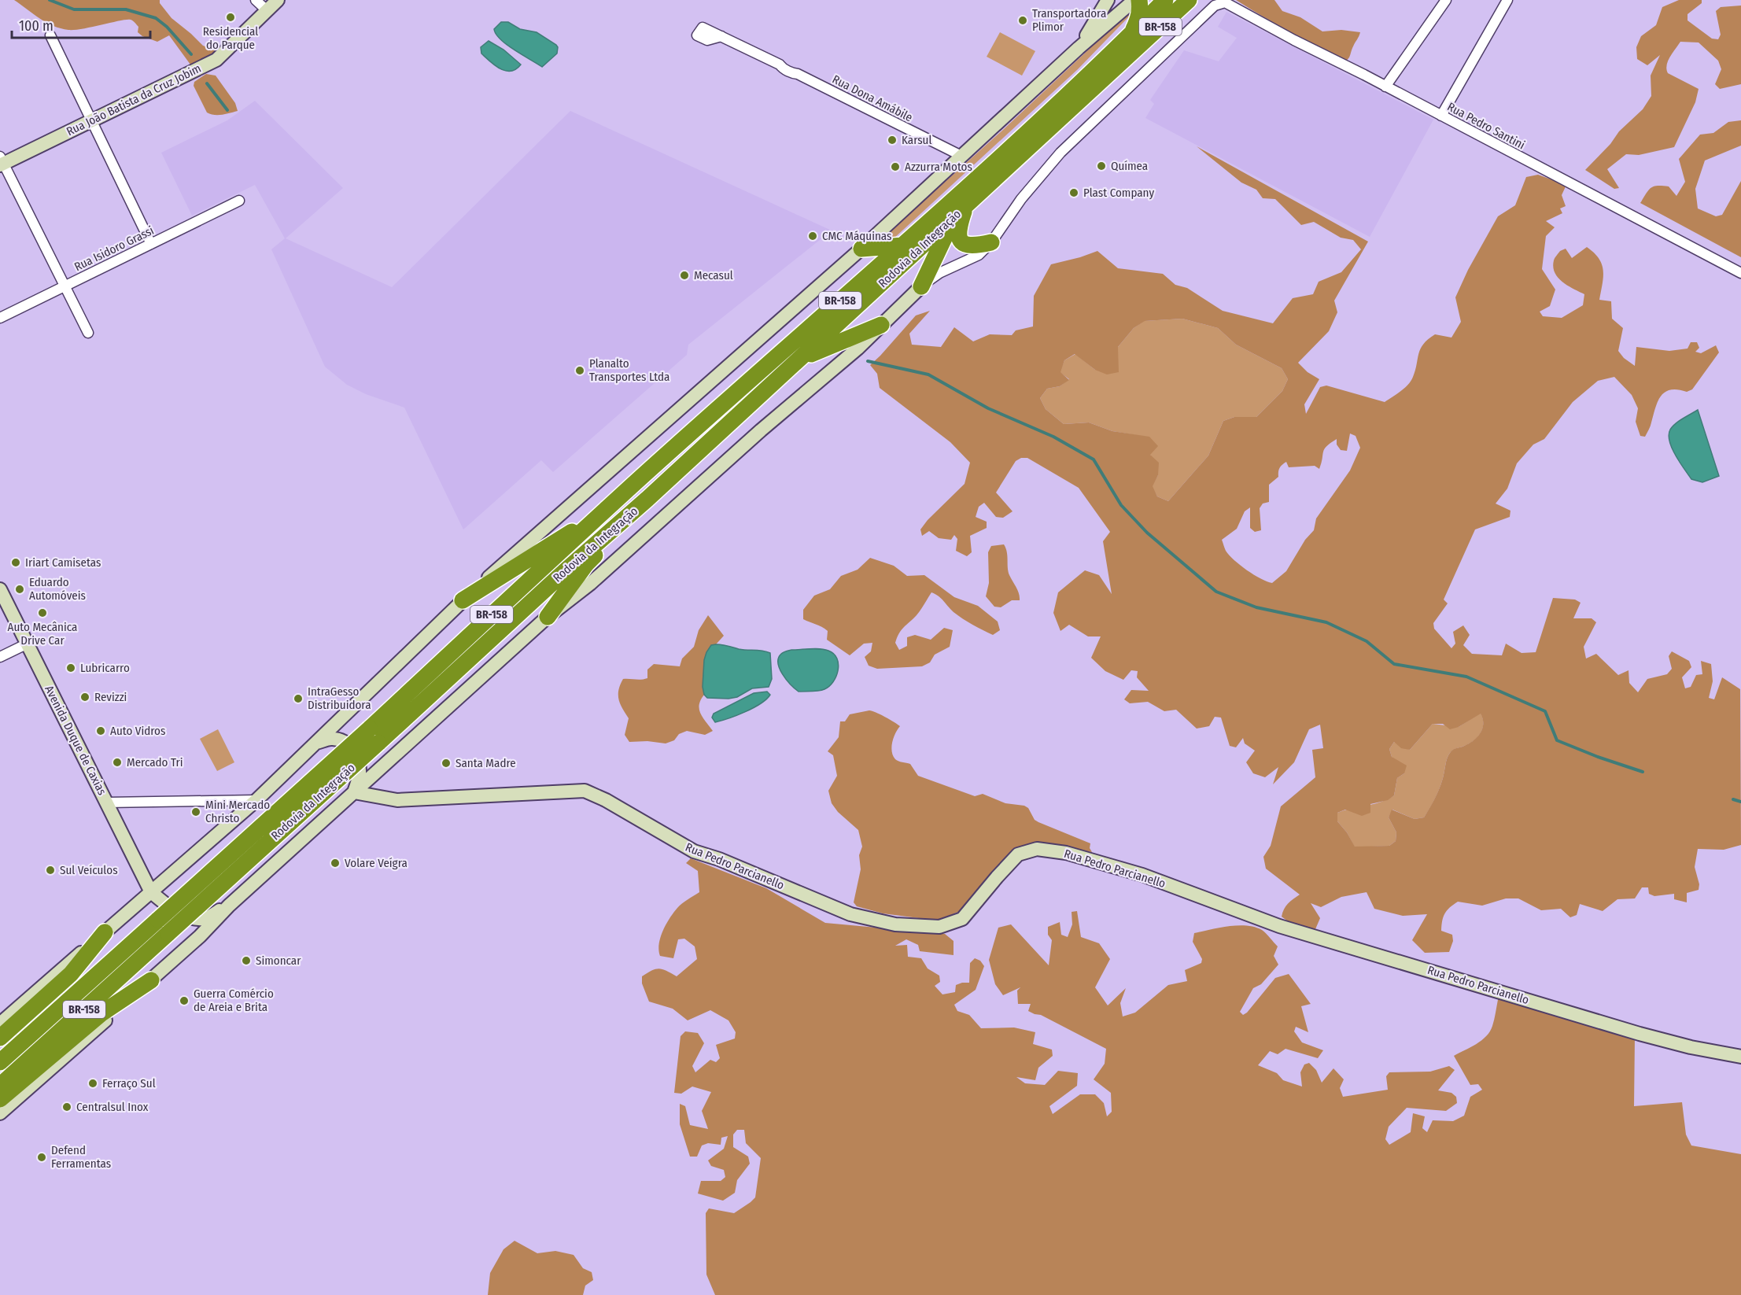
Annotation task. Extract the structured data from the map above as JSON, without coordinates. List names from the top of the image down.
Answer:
{
  "streets": {
    "highway": ["BR-158", "Rodovia da Integração"],
    "main road": ["Rua João Batista da Cruz Jobim", "Avenida Duque de Caxias", "Rua Pedro Parcianello"],
    "street": ["Rua Dona Amábile", "Rua Pedro Santini", "Rua Isidoro Grassi"]
  },
  "crossings": [
    ["BR-158", "Rua Dona Amábile"],
    ["BR-158", "Rua Pedro Santini"],
    ["BR-158", "Rodovia da Integração"],
    ["BR-158", "Avenida Duque de Caxias"],
    ["BR-158", "Rua Pedro Parcianello"]
  ],
  "places": [
    "Residencial do Parque",
    "Transportadora Plimor",
    "Karsul",
    "Químea",
    "Azzurra Motos",
    "Plast Company",
    "CMC Máquinas",
    "Mecasul",
    "Planalto Transportes Ltda",
    "Iriart Camisetas",
    "Eduardo Automóveis",
    "Auto Mecânica Drive Car",
    "Lubricarro",
    "Revizzi",
    "IntraGesso Distribuidora",
    "Auto Vidros",
    "Mercado Tri",
    "Santa Madre",
    "Mini Mercado Christo",
    "Volare Veígra",
    "Sul Veículos",
    "Simoncar",
    "Guerra Comércio de Areia e Brita",
    "Ferraço Sul",
    "Centralsul Inox",
    "Defend Ferramentas"
  ],
  "scale_bar": "100 m"
}
